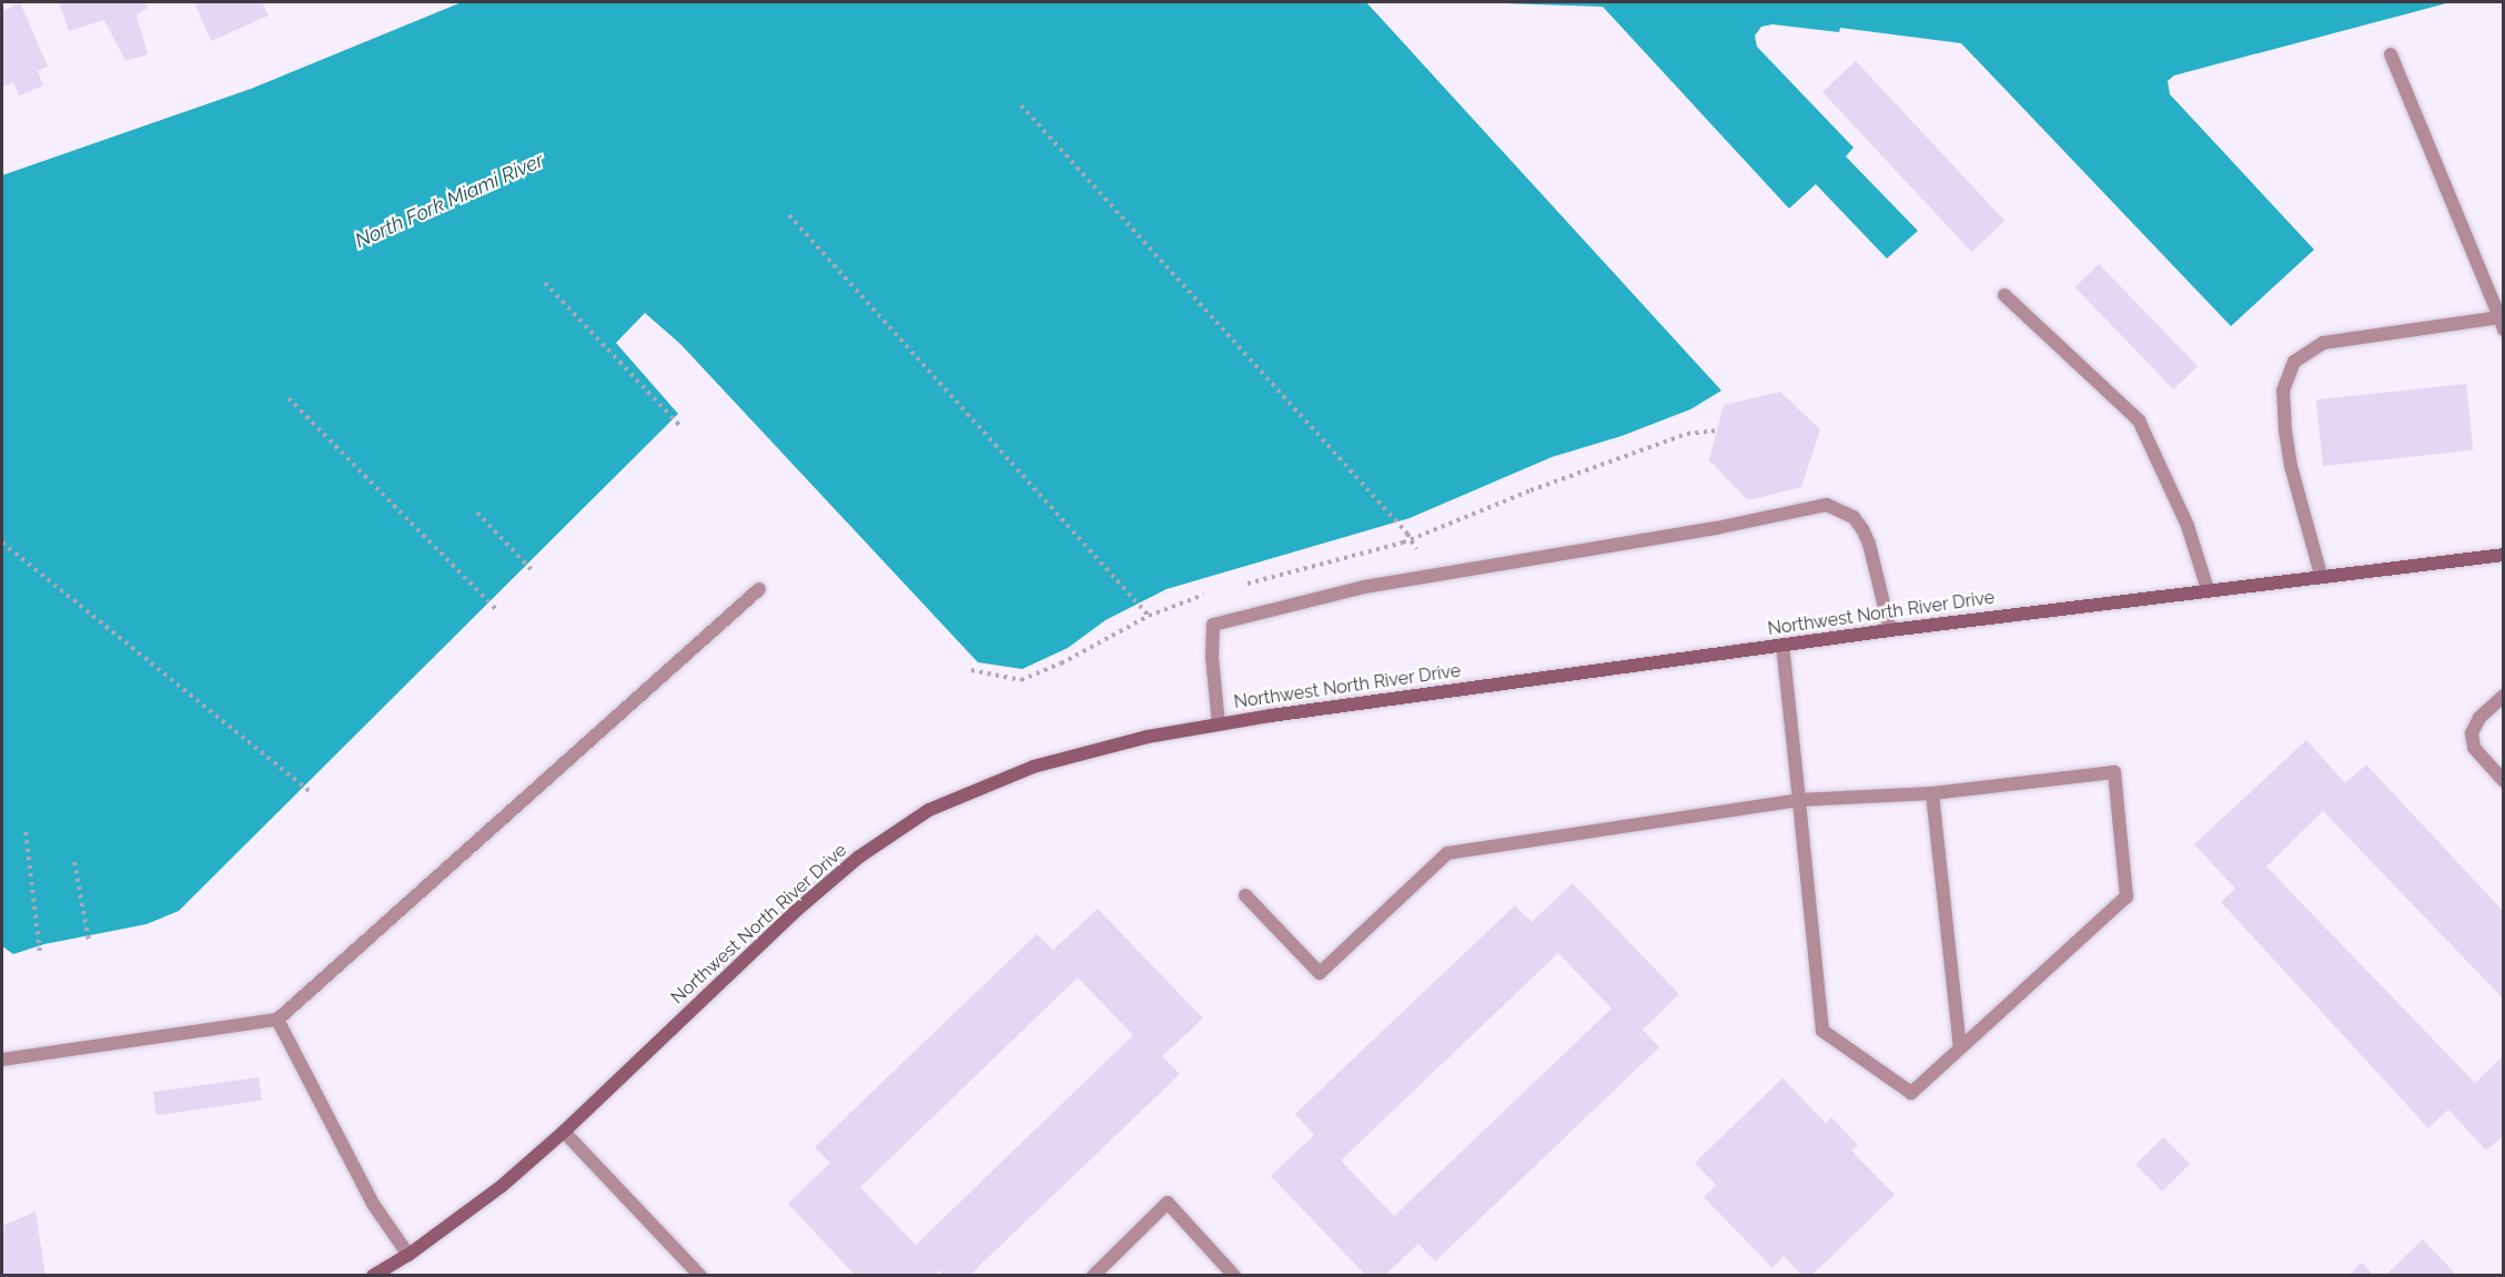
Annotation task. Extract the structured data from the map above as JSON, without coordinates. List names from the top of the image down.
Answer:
{
  "streets": {
    "street": ["Northwest North River Drive"]
  },
  "water": ["North Fork Miami River"]
}
